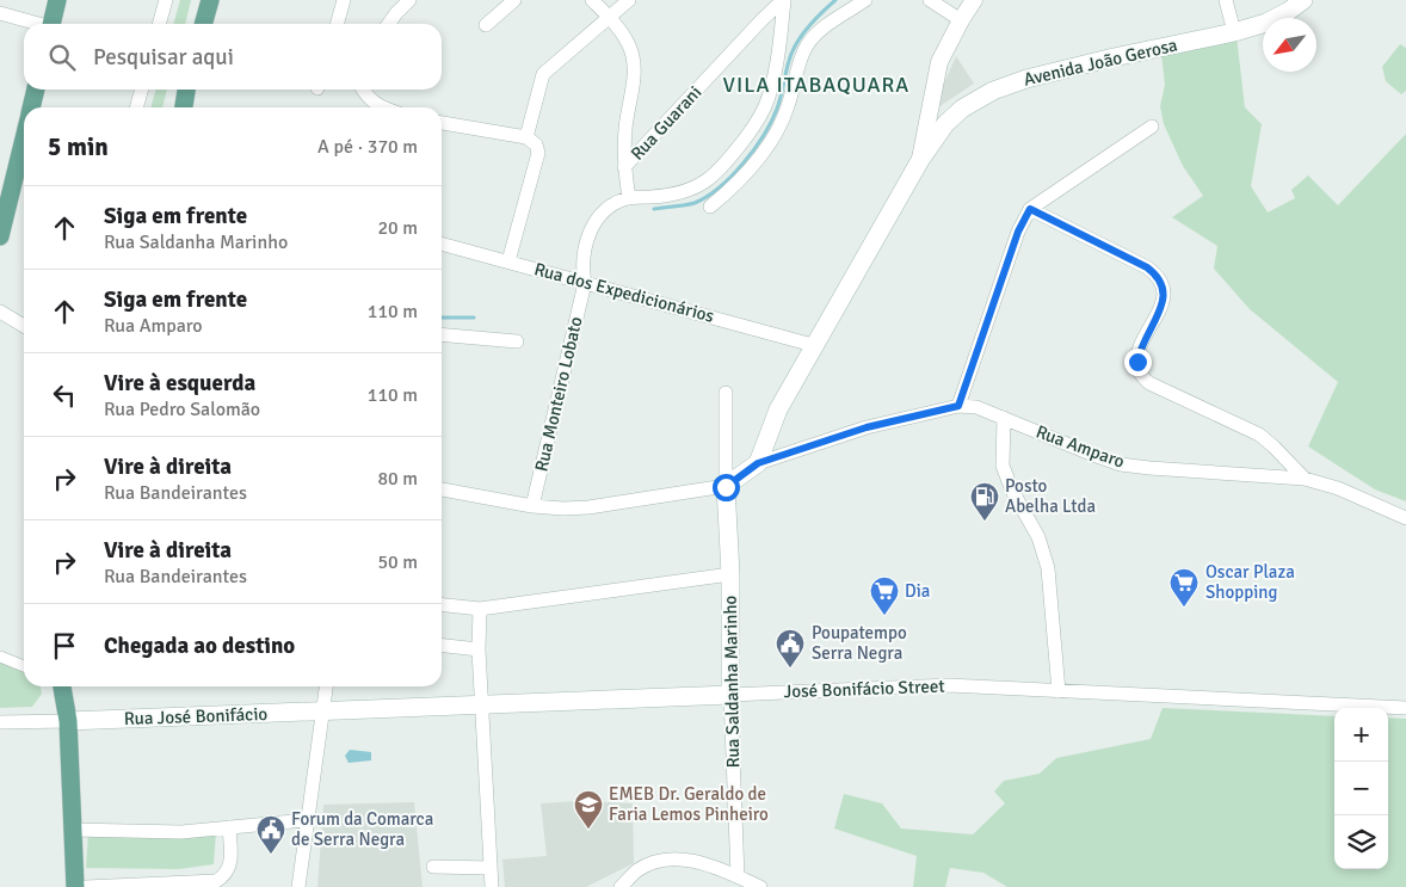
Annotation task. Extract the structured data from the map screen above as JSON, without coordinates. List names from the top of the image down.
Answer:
{
  "streets": {
    "main road": [
      "Avenida João Gerosa",
      "Rua Saldanha Marinho",
      "José Bonifácio Street",
      "Rua José Bonifácio"
    ],
    "street": [
      "Rua Guarani",
      "Rua dos Expedicionários",
      "Rua Monteiro Lobato",
      "Rua Amparo"
    ]
  },
  "crossings": [
    ["Rua dos Expedicionários", "Rua Monteiro Lobato"],
    ["Rua Saldanha Marinho", "José Bonifácio Street"],
    ["José Bonifácio Street", "Rua José Bonifácio"]
  ],
  "districts": ["VILA ITABAQUARA"],
  "places": {
    "fuel station": ["Posto Abelha Ltda"],
    "supermarket": ["Oscar Plaza Shopping", "Dia"],
    "public building": ["Poupatempo Serra Negra", "Forum da Comarca de Serra Negra"],
    "school or university": ["EMEB Dr. Geraldo de Faria Lemos Pinheiro"]
  },
  "north": "bottom left",
  "page": {
    "search": "Pesquisar aqui",
    "heading": ["5 min", "A pé · 370 m"],
    "list": [
      ["Siga em frente", "Rua Saldanha Marinho", "20 m"],
      ["Siga em frente", "Rua Amparo", "110 m"],
      ["Vire à esquerda", "Rua Pedro Salomão", "110 m"],
      ["Vire à direita", "Rua Bandeirantes", "80 m"],
      ["Vire à direita", "Rua Bandeirantes", "50 m"],
      "Chegada ao destino"
    ],
    "map_buttons": ["+", "−"]
  }
}
